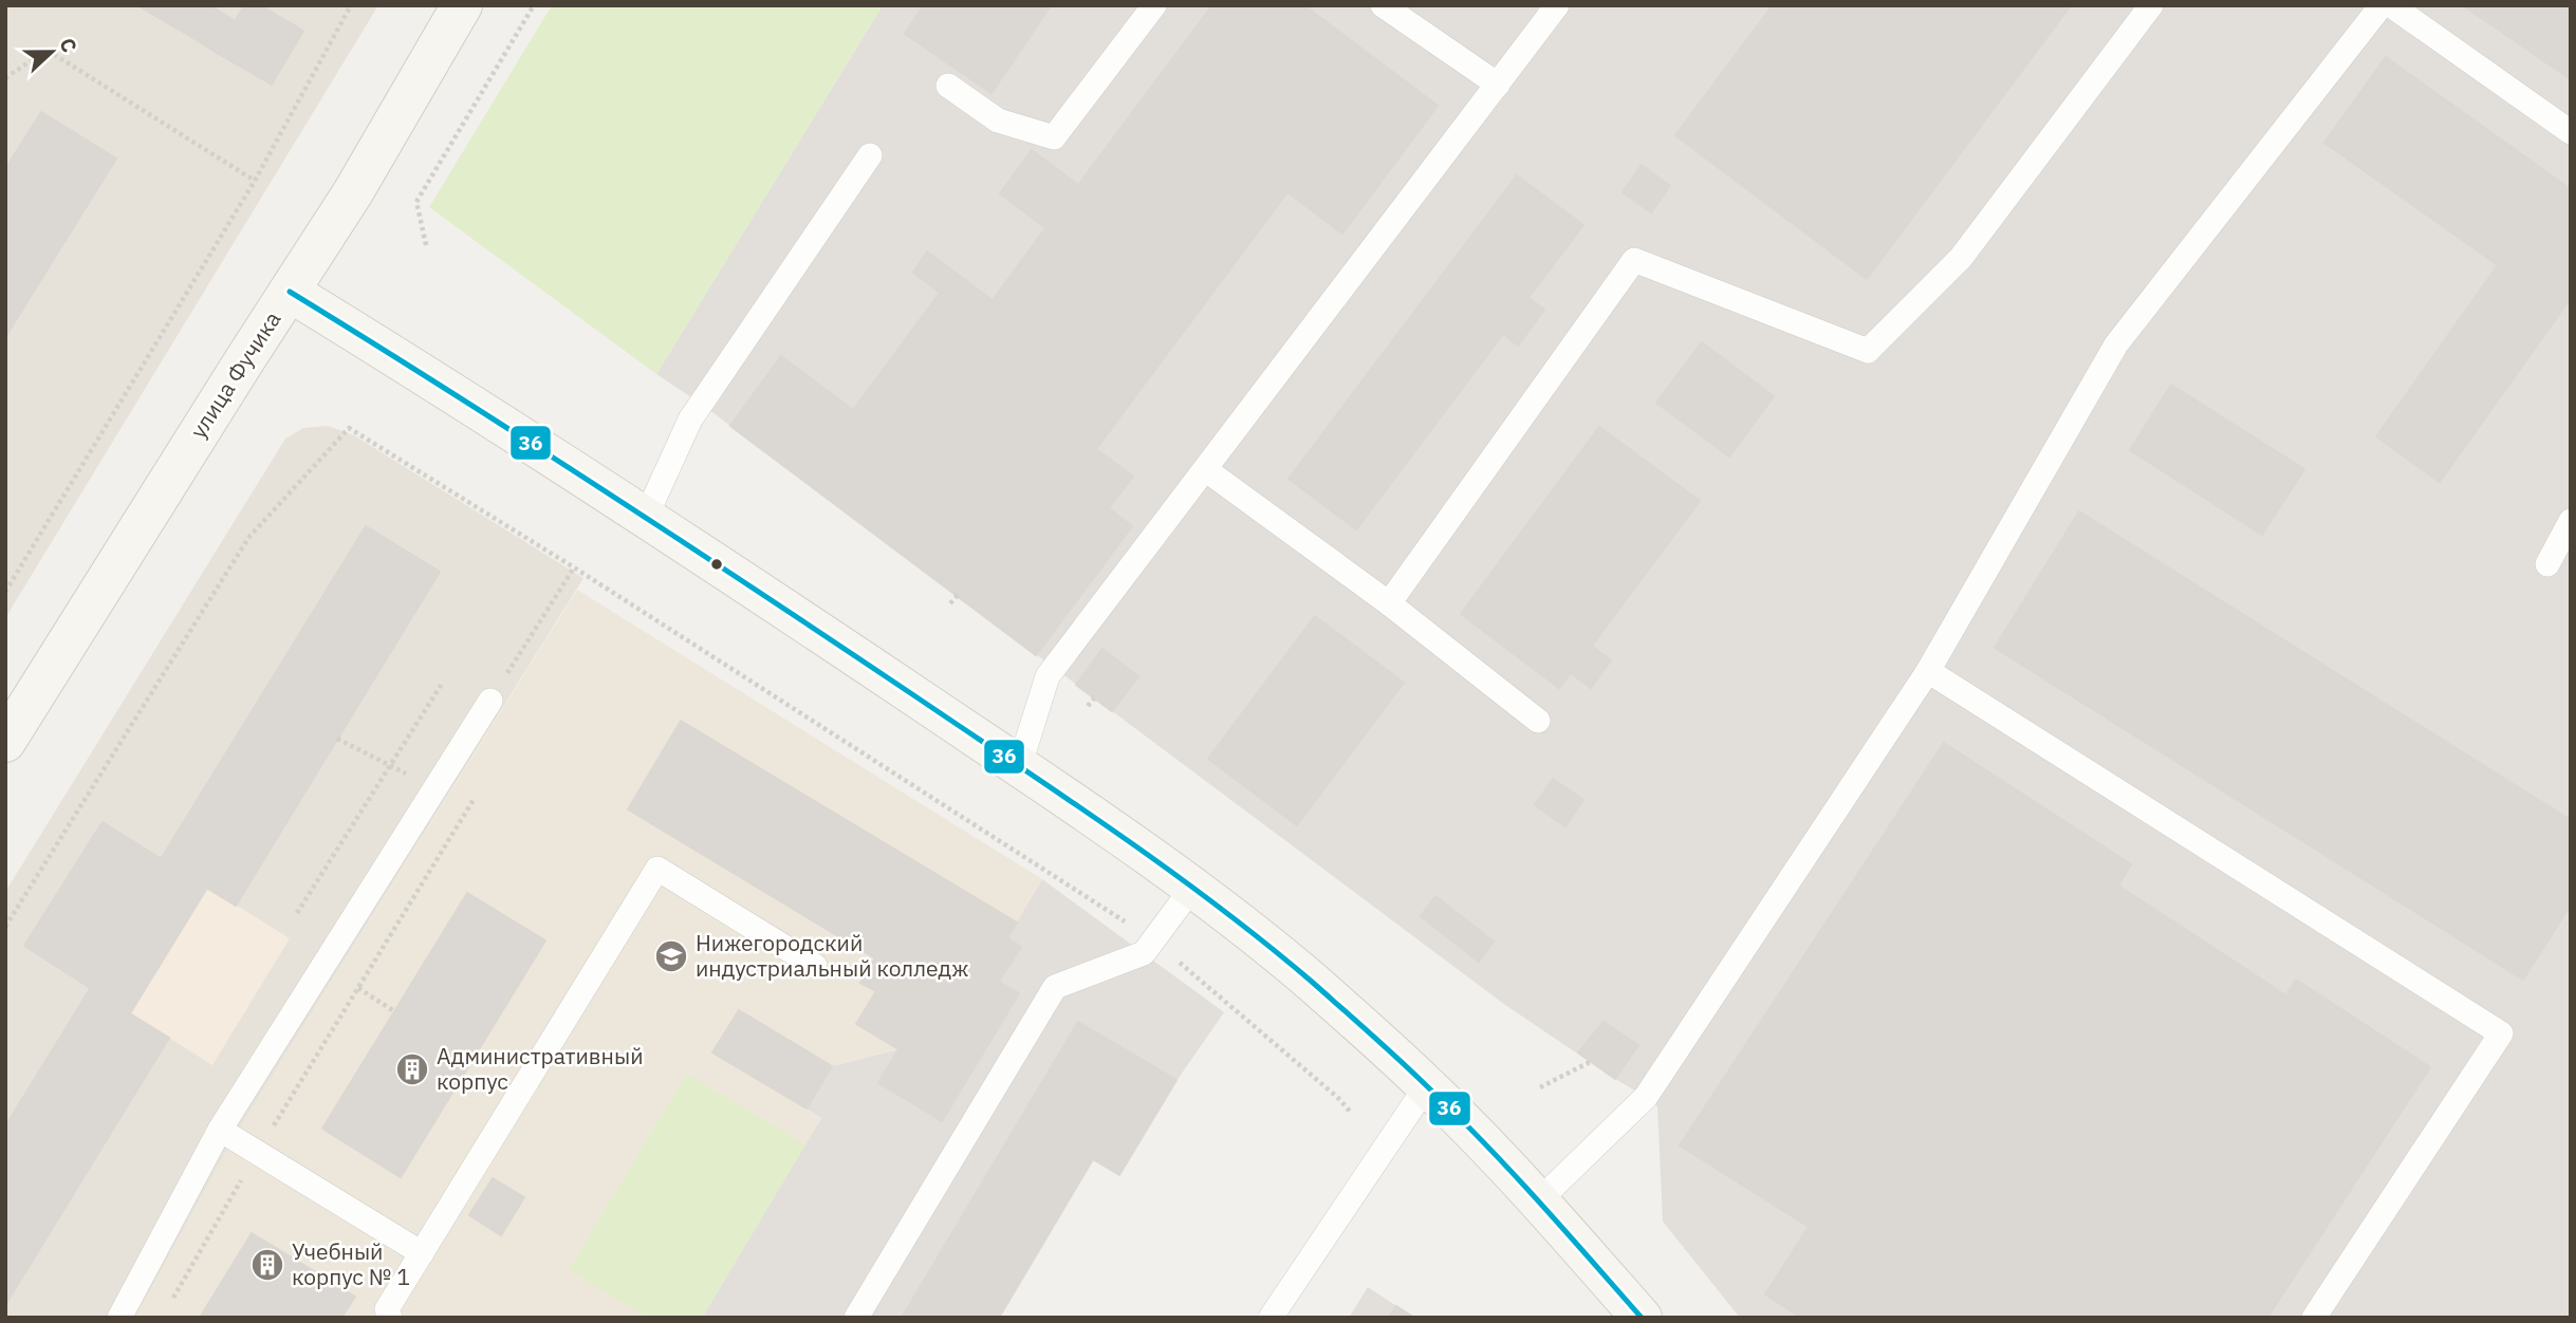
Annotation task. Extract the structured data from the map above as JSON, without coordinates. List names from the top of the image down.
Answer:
{
  "streets": {
    "street": ["улица Фучика"]
  },
  "places": {
    "school or university": ["Нижегородский индустриальный колледж"],
    "building": ["Административный корпус", "Учебный корпус № 1"]
  },
  "lines": ["transit line 36"],
  "north": "right"
}
